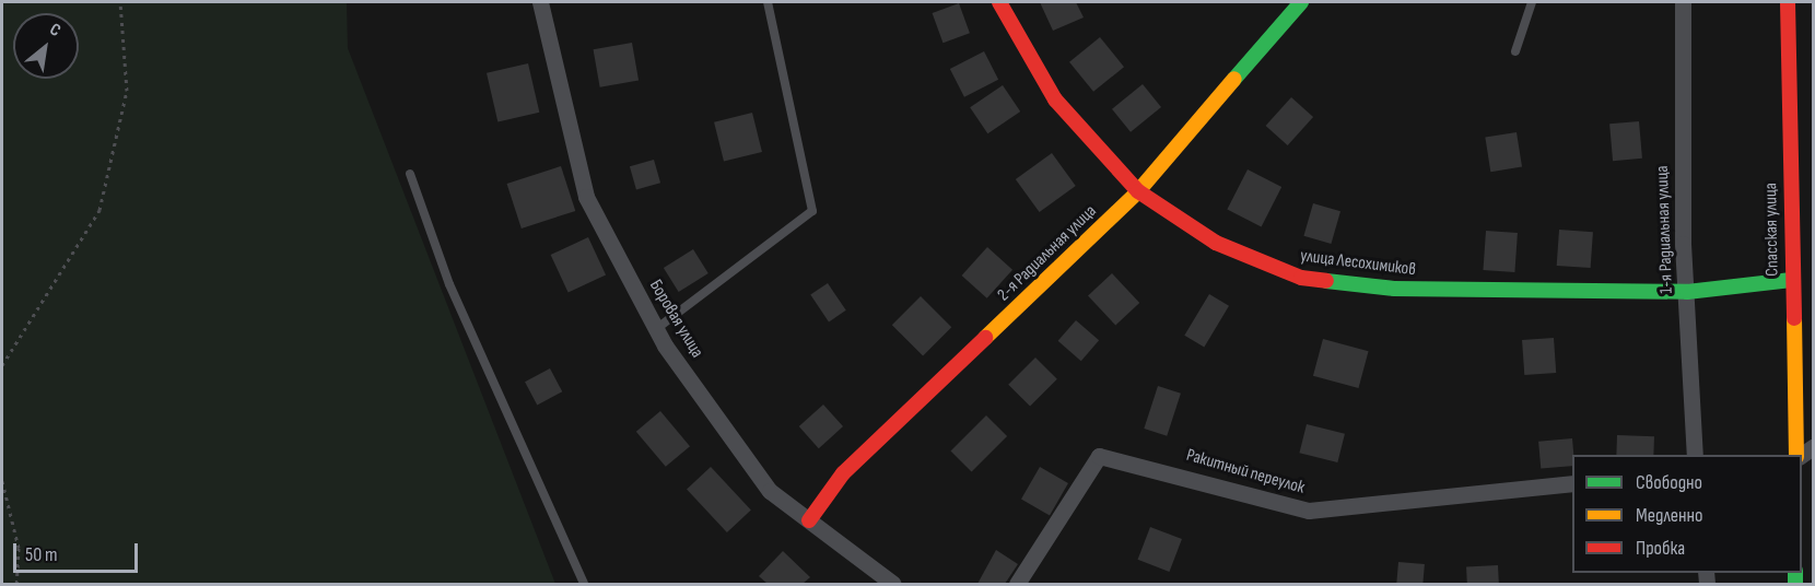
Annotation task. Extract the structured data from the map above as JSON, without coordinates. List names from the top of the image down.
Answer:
{
  "streets": {
    "street": [
      "1-я Радиальная улица",
      "Спасская улица",
      "2-я Радиальная улица",
      "улица Лесохимиков",
      "Боровая улица",
      "Ракитный переулок"
    ]
  },
  "crossings": [
    ["1-я Радиальная улица", "улица Лесохимиков"],
    ["Спасская улица", "улица Лесохимиков"],
    ["2-я Радиальная улица", "улица Лесохимиков"],
    ["2-я Радиальная улица", "Боровая улица"]
  ],
  "legend": ["Свободно", "Медленно", "Пробка"],
  "scale_bar": "50 m",
  "north": "top right"
}
